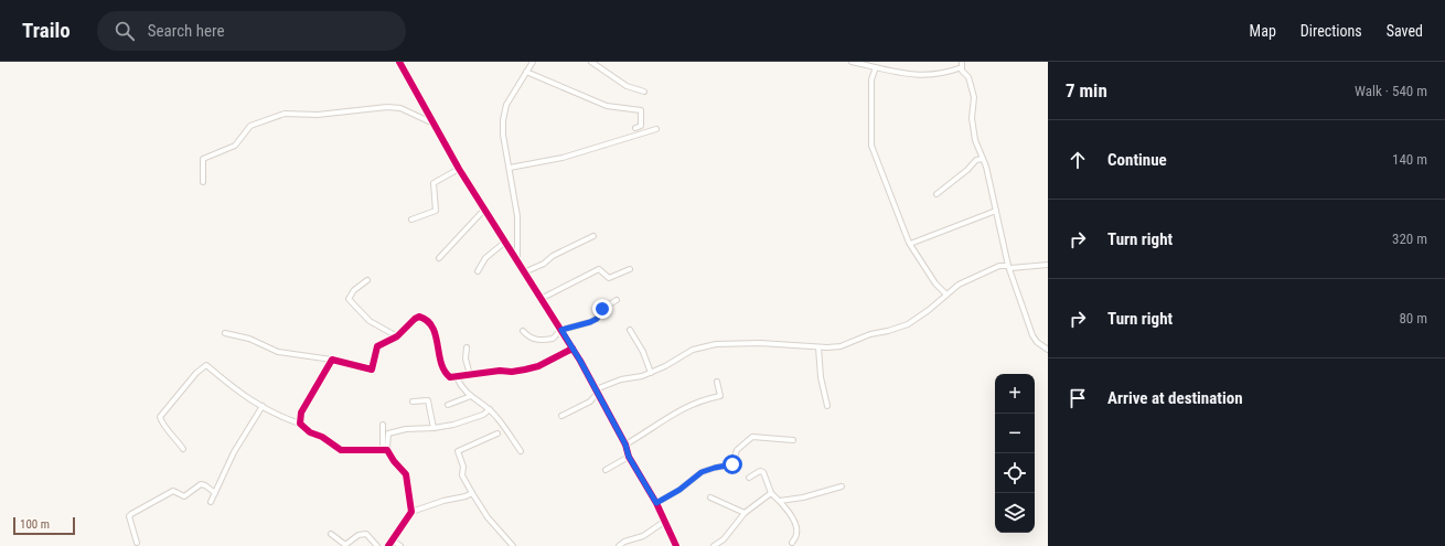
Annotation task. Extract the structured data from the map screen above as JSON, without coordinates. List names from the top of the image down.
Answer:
{
  "scale_bar": "100 m",
  "page": {
    "header": "Trailo",
    "search": "Search here",
    "nav": ["Map", "Directions", "Saved"],
    "heading": ["7 min", "Walk · 540 m"],
    "list": [
      ["Continue", "140 m"],
      ["Turn right", "320 m"],
      ["Turn right", "80 m"],
      "Arrive at destination"
    ],
    "map_buttons": ["+", "−"],
    "scale": "100 m"
  }
}
